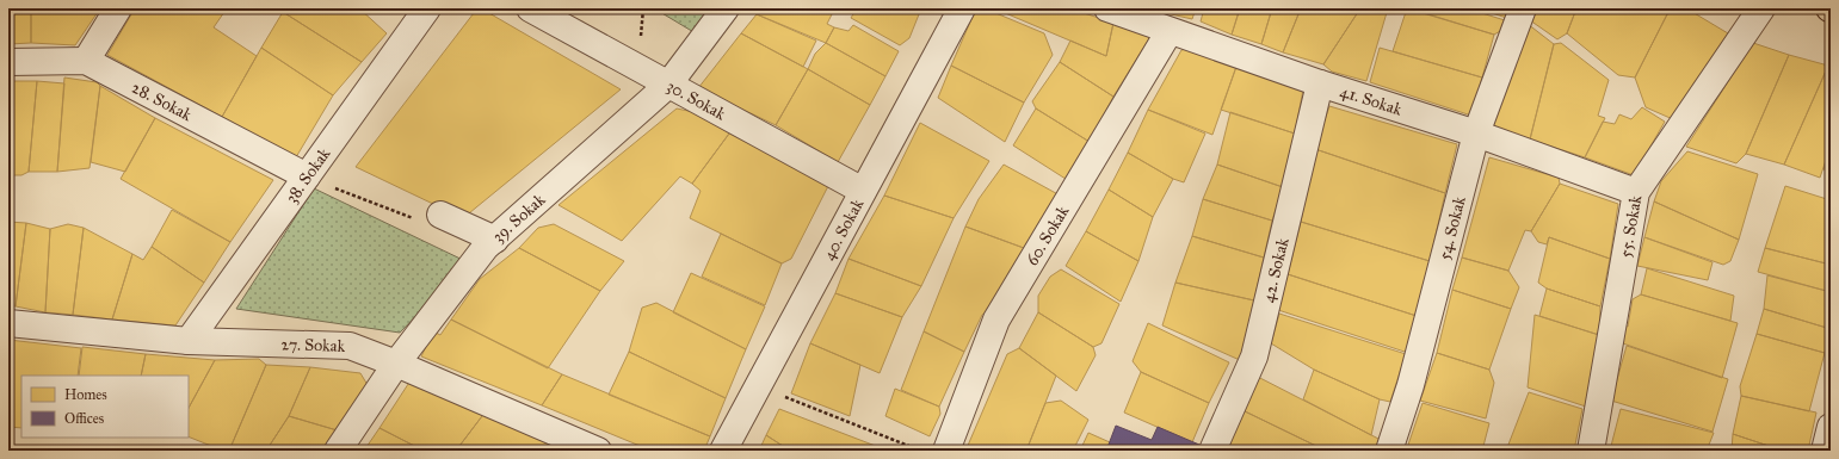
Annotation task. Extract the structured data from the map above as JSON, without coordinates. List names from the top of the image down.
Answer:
{
  "streets": {
    "street": [
      "30. Sokak",
      "41. Sokak",
      "28. Sokak",
      "38. Sokak",
      "39. Sokak",
      "55. Sokak",
      "54. Sokak",
      "40. Sokak",
      "60. Sokak",
      "42. Sokak",
      "27. Sokak"
    ]
  },
  "crossings": [
    ["30. Sokak", "39. Sokak"],
    ["30. Sokak", "40. Sokak"],
    ["41. Sokak", "55. Sokak"],
    ["41. Sokak", "54. Sokak"],
    ["41. Sokak", "60. Sokak"],
    ["41. Sokak", "42. Sokak"],
    ["28. Sokak", "38. Sokak"],
    ["38. Sokak", "27. Sokak"],
    ["39. Sokak", "27. Sokak"]
  ],
  "legend": ["Homes", "Offices"]
}
